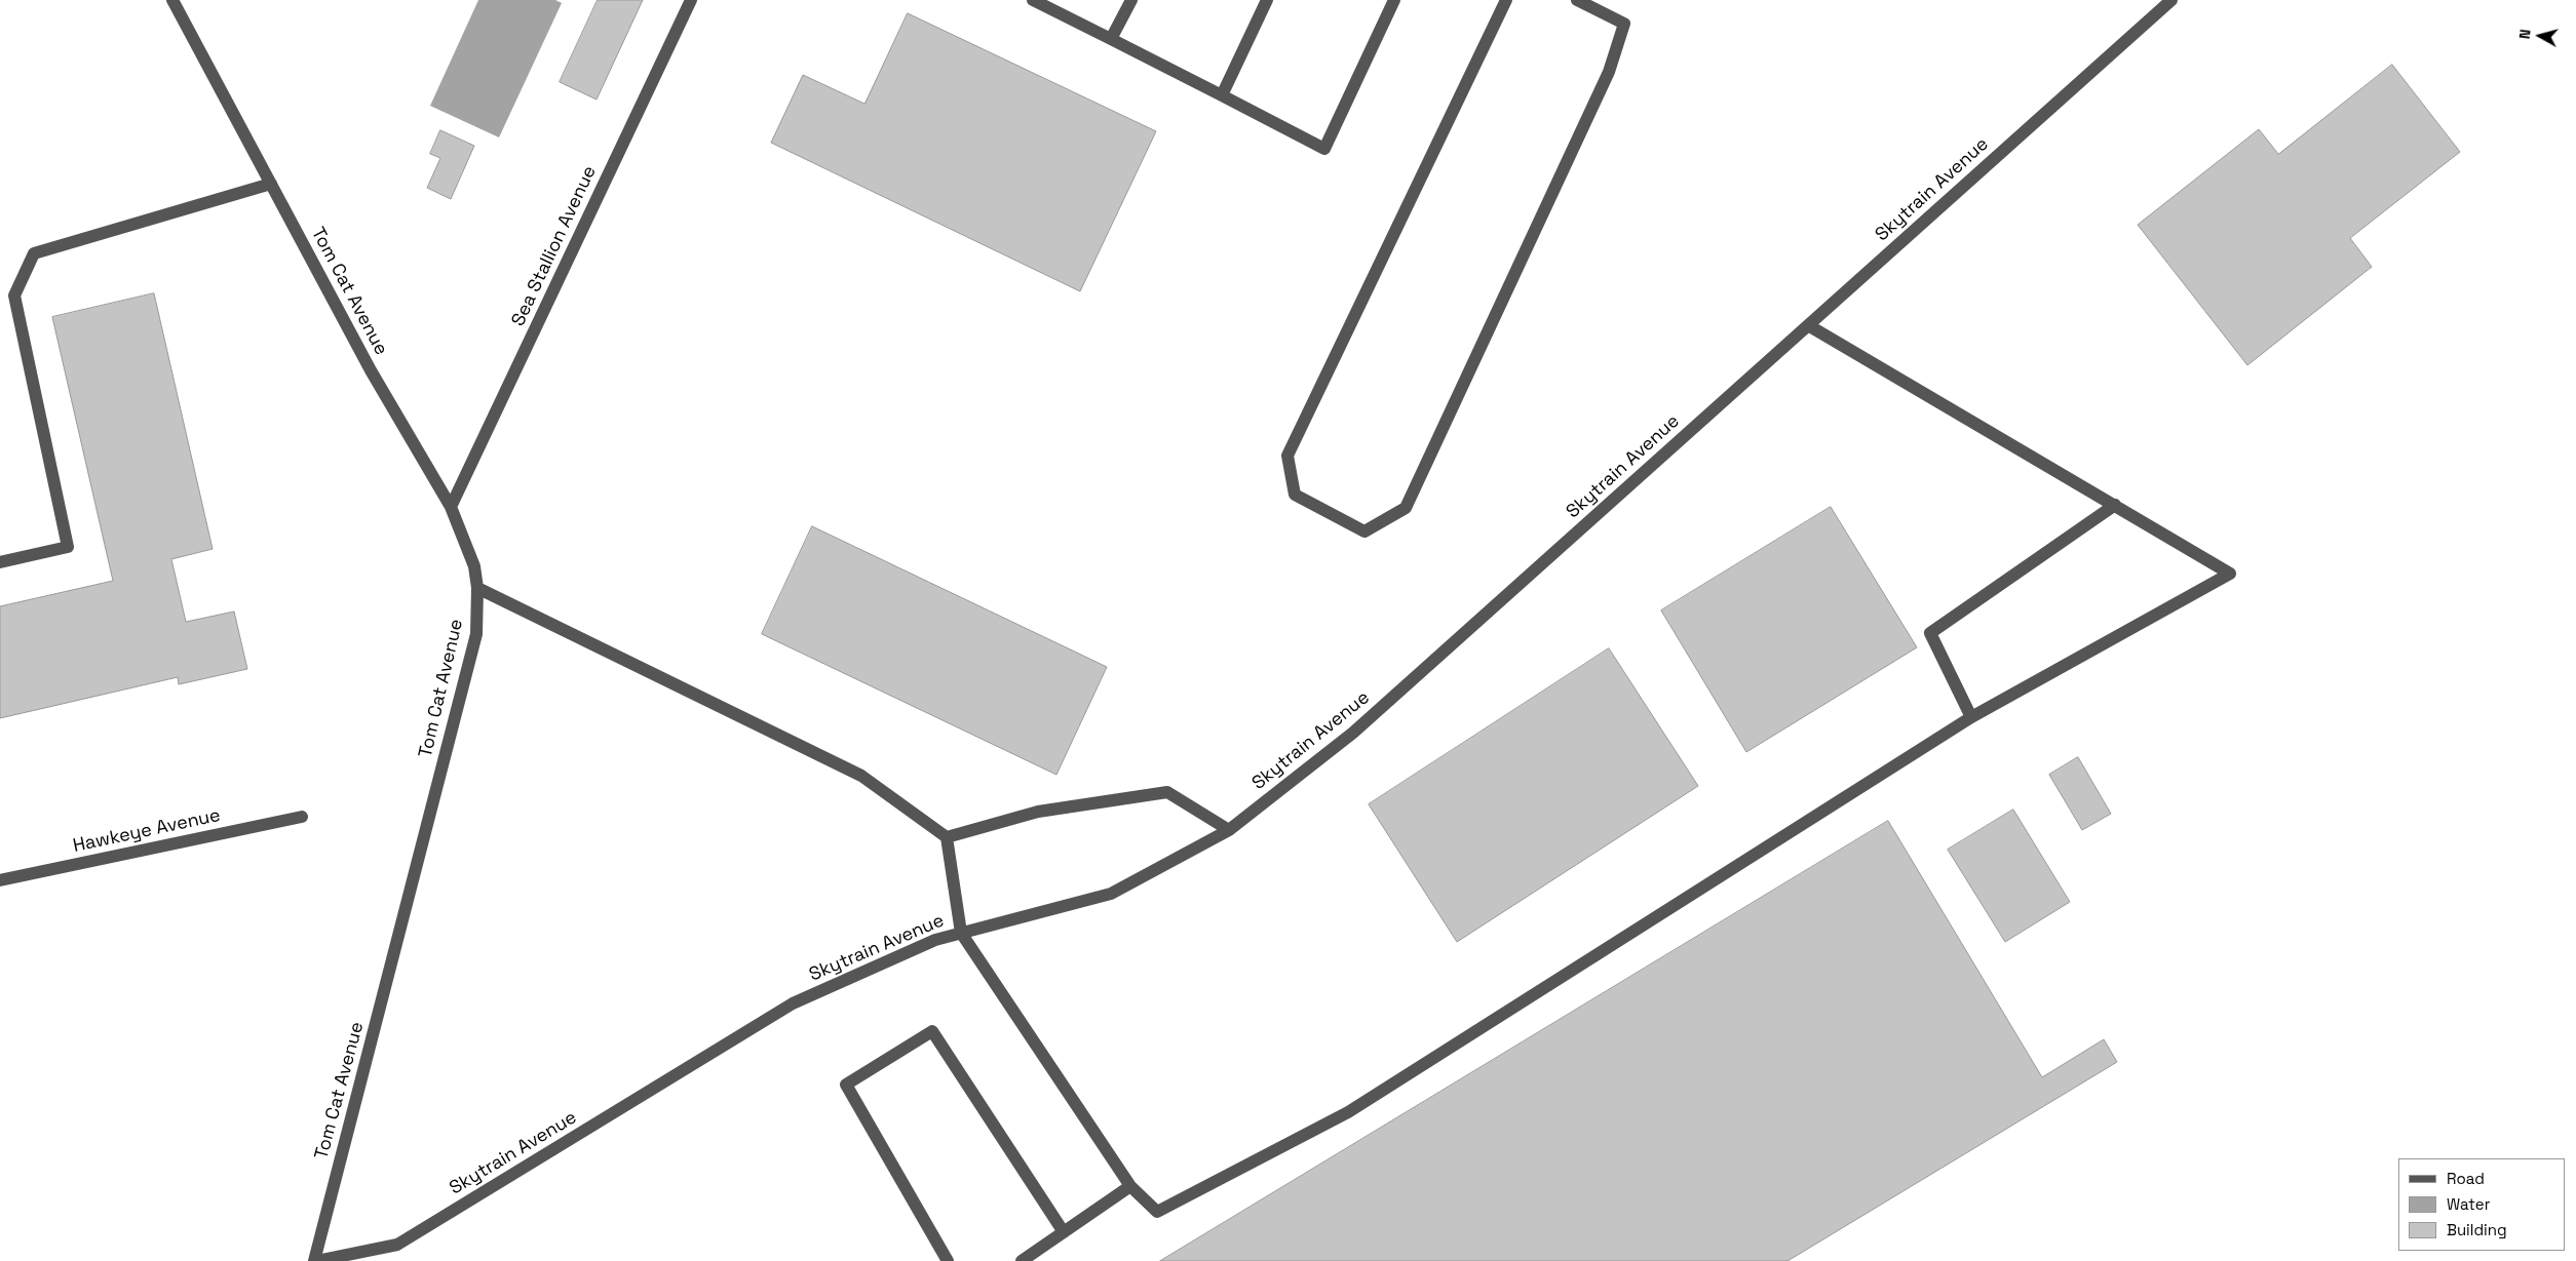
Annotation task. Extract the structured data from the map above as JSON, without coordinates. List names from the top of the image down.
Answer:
{
  "streets": {
    "street": [
      "Skytrain Avenue",
      "Sea Stallion Avenue",
      "Tom Cat Avenue",
      "Hawkeye Avenue"
    ]
  },
  "crossings": [
    ["Skytrain Avenue", "Tom Cat Avenue"],
    ["Sea Stallion Avenue", "Tom Cat Avenue"]
  ],
  "legend": ["Road", "Water", "Building"],
  "north": "left"
}
